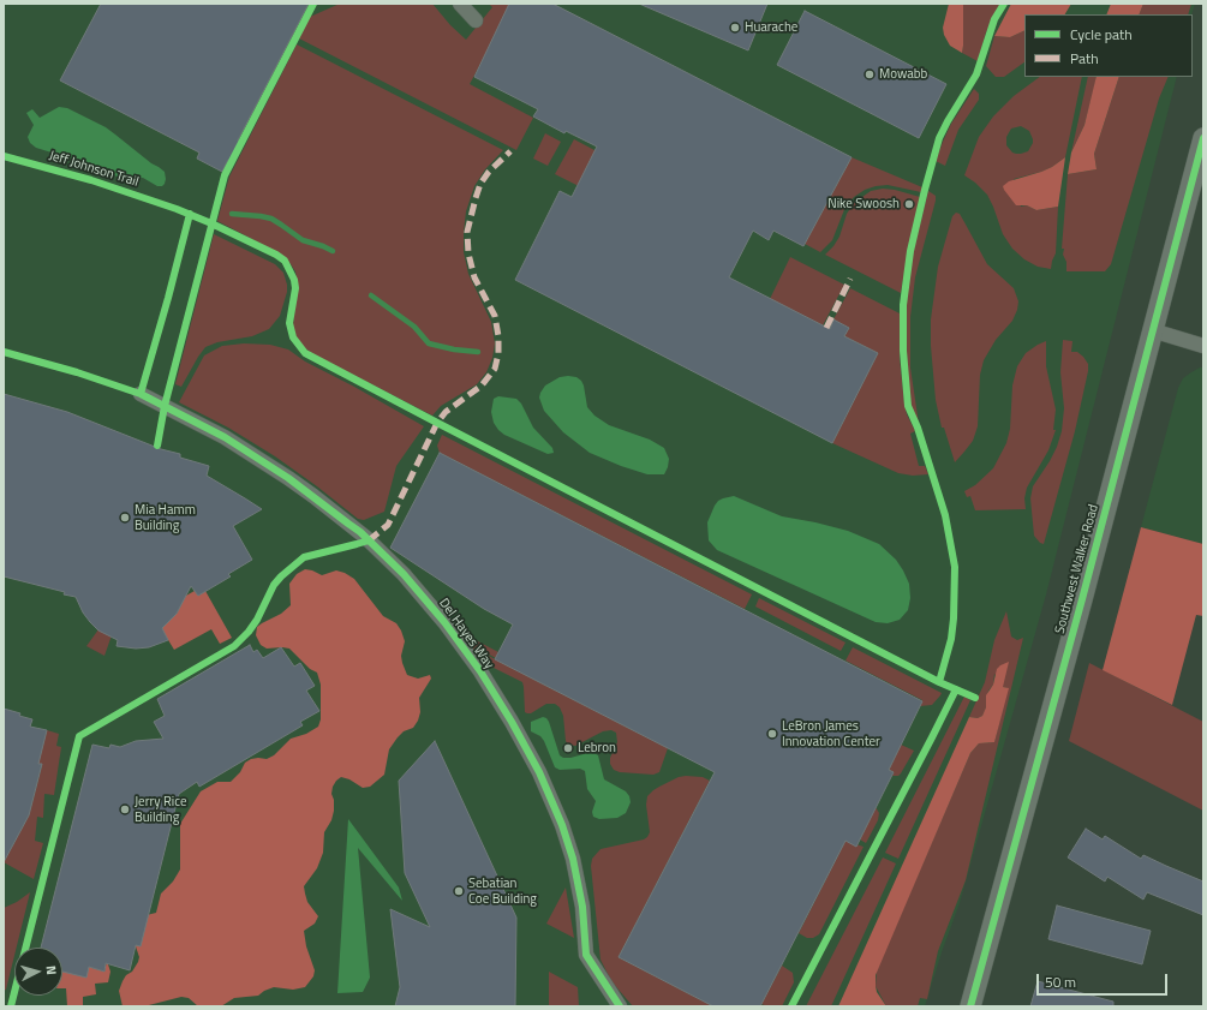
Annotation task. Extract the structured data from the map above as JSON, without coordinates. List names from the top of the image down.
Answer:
{
  "streets": {
    "main road": ["Southwest Walker Road"],
    "street": ["Del Hayes Way"],
    "cycle path": ["Jeff Johnson Trail"]
  },
  "places": [
    "Huarache",
    "Mowabb",
    "Nike Swoosh",
    "Mia Hamm Building",
    "LeBron James Innovation Center",
    "Lebron",
    "Jerry Rice Building",
    "Sebatian Coe Building"
  ],
  "legend": ["Cycle path", "Path"],
  "scale_bar": "50 m",
  "north": "right"
}
